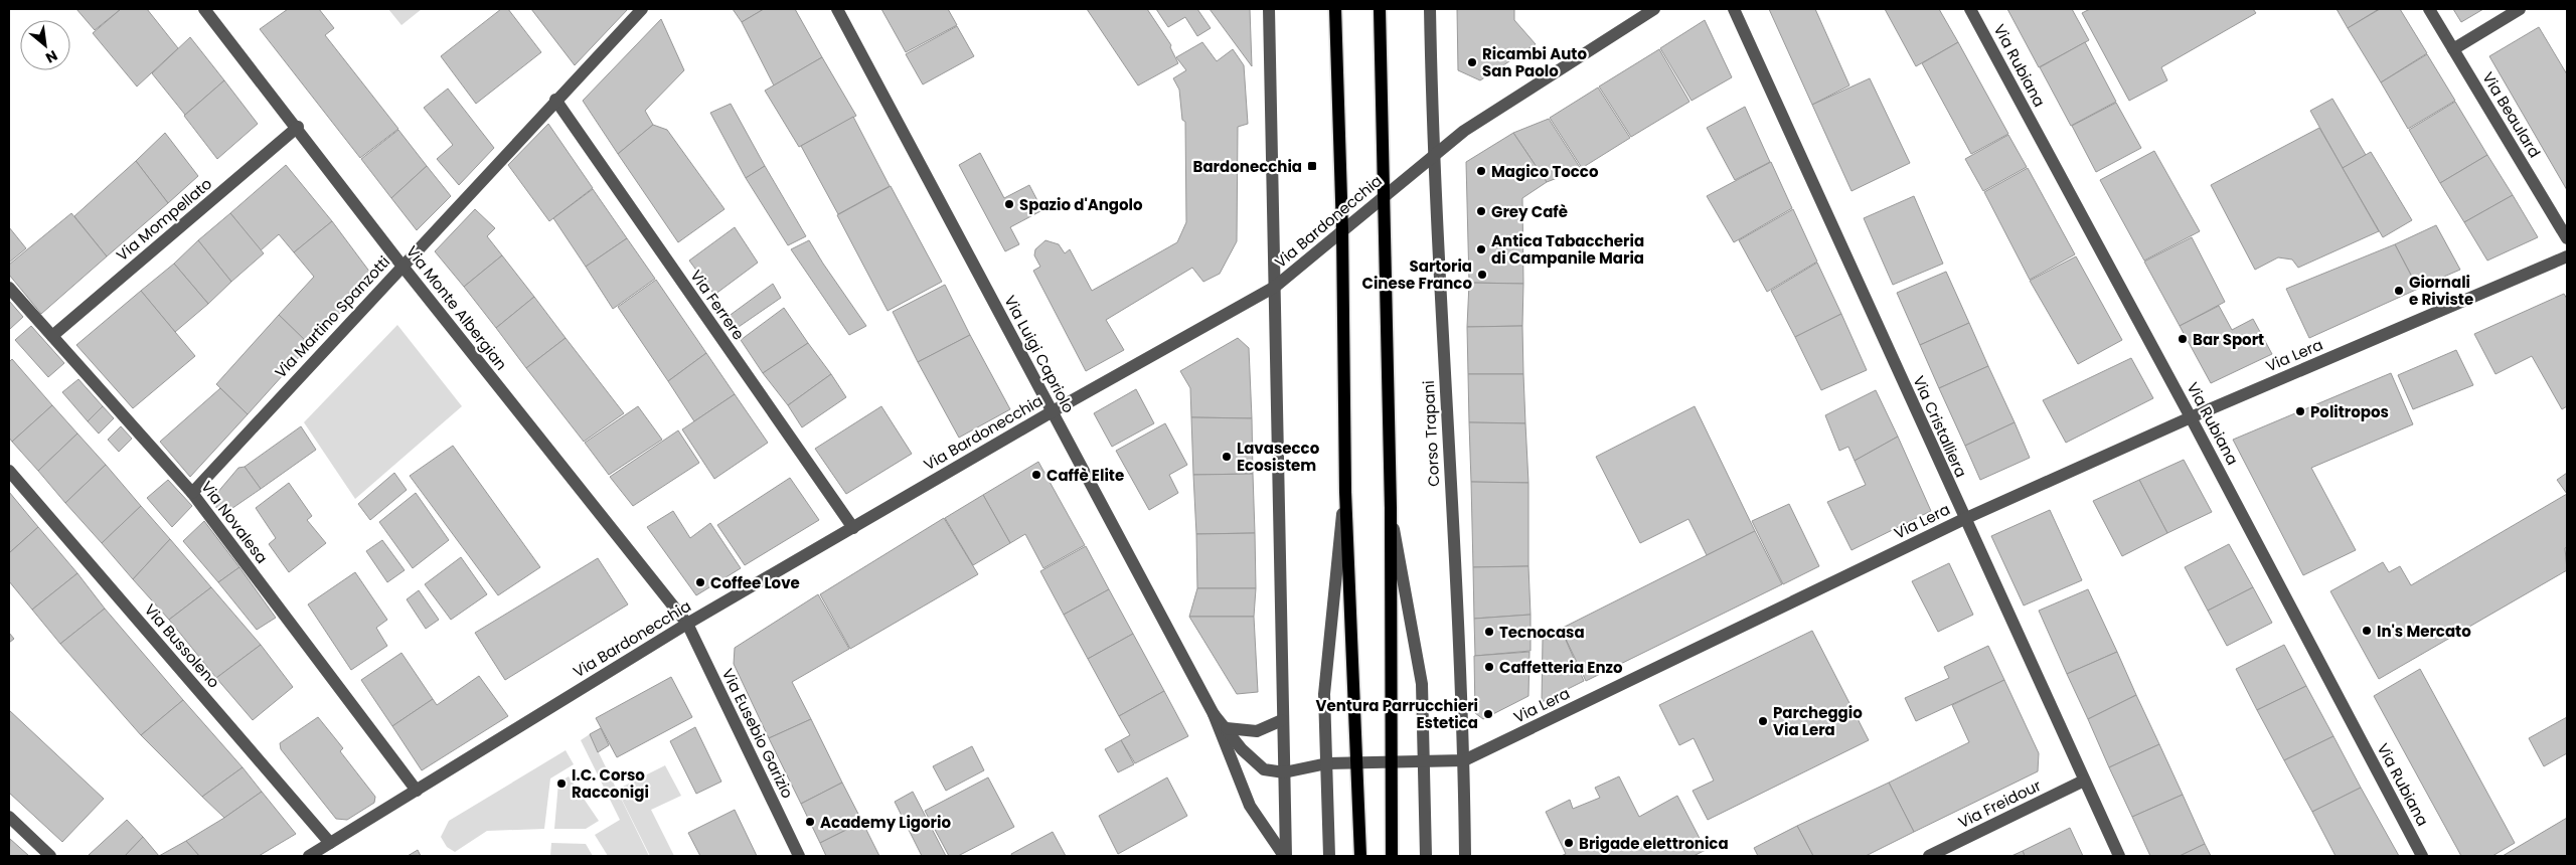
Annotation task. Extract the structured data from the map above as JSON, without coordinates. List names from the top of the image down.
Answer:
{
  "streets": {
    "street": [
      "Via Rubiana",
      "Via Beaulard",
      "Via Mompellato",
      "Via Bardonecchia",
      "Via Ferrere",
      "Via Monte Albergian",
      "Via Martino Spanzotti",
      "Via Luigi Capriolo",
      "Via Lera",
      "Via Cristalliera",
      "Corso Trapani",
      "Via Novalesa",
      "Via Bussoleno",
      "Via Eusebio Garizio",
      "Via Freidour"
    ]
  },
  "crossings": [
    ["Via Rubiana", "Via Lera"],
    ["Via Mompellato", "Via Monte Albergian"],
    ["Via Mompellato", "Via Novalesa"],
    ["Via Bardonecchia", "Via Ferrere"],
    ["Via Bardonecchia", "Via Monte Albergian"],
    ["Via Bardonecchia", "Via Luigi Capriolo"],
    ["Via Bardonecchia", "Corso Trapani"],
    ["Via Bardonecchia", "Via Novalesa"],
    ["Via Bardonecchia", "Via Bussoleno"],
    ["Via Bardonecchia", "Via Eusebio Garizio"],
    ["Via Ferrere", "Via Martino Spanzotti"],
    ["Via Monte Albergian", "Via Martino Spanzotti"],
    ["Via Monte Albergian", "Via Eusebio Garizio"],
    ["Via Martino Spanzotti", "Via Novalesa"],
    ["Via Luigi Capriolo", "Via Lera"],
    ["Via Lera", "Via Cristalliera"],
    ["Via Lera", "Corso Trapani"],
    ["Via Cristalliera", "Via Freidour"]
  ],
  "places": {
    "other": [
      "Ricambi Auto San Paolo",
      "Magico Tocco",
      "Spazio d'Angolo",
      "Grey Cafè",
      "Antica Tabaccheria di Campanile Maria",
      "Sartoria Cinese Franco",
      "Giornali e Riviste",
      "Bar Sport",
      "Politropos",
      "Lavasecco Ecosistem",
      "Caffè Elite",
      "Coffee Love",
      "In's Mercato",
      "Tecnocasa",
      "Caffetteria Enzo",
      "Ventura Parrucchieri Estetica",
      "Parcheggio Via Lera",
      "I.C. Corso Racconigi",
      "Academy Ligorio",
      "Brigade elettronica"
    ],
    "transit": ["Bardonecchia"]
  },
  "north": "bottom right"
}
